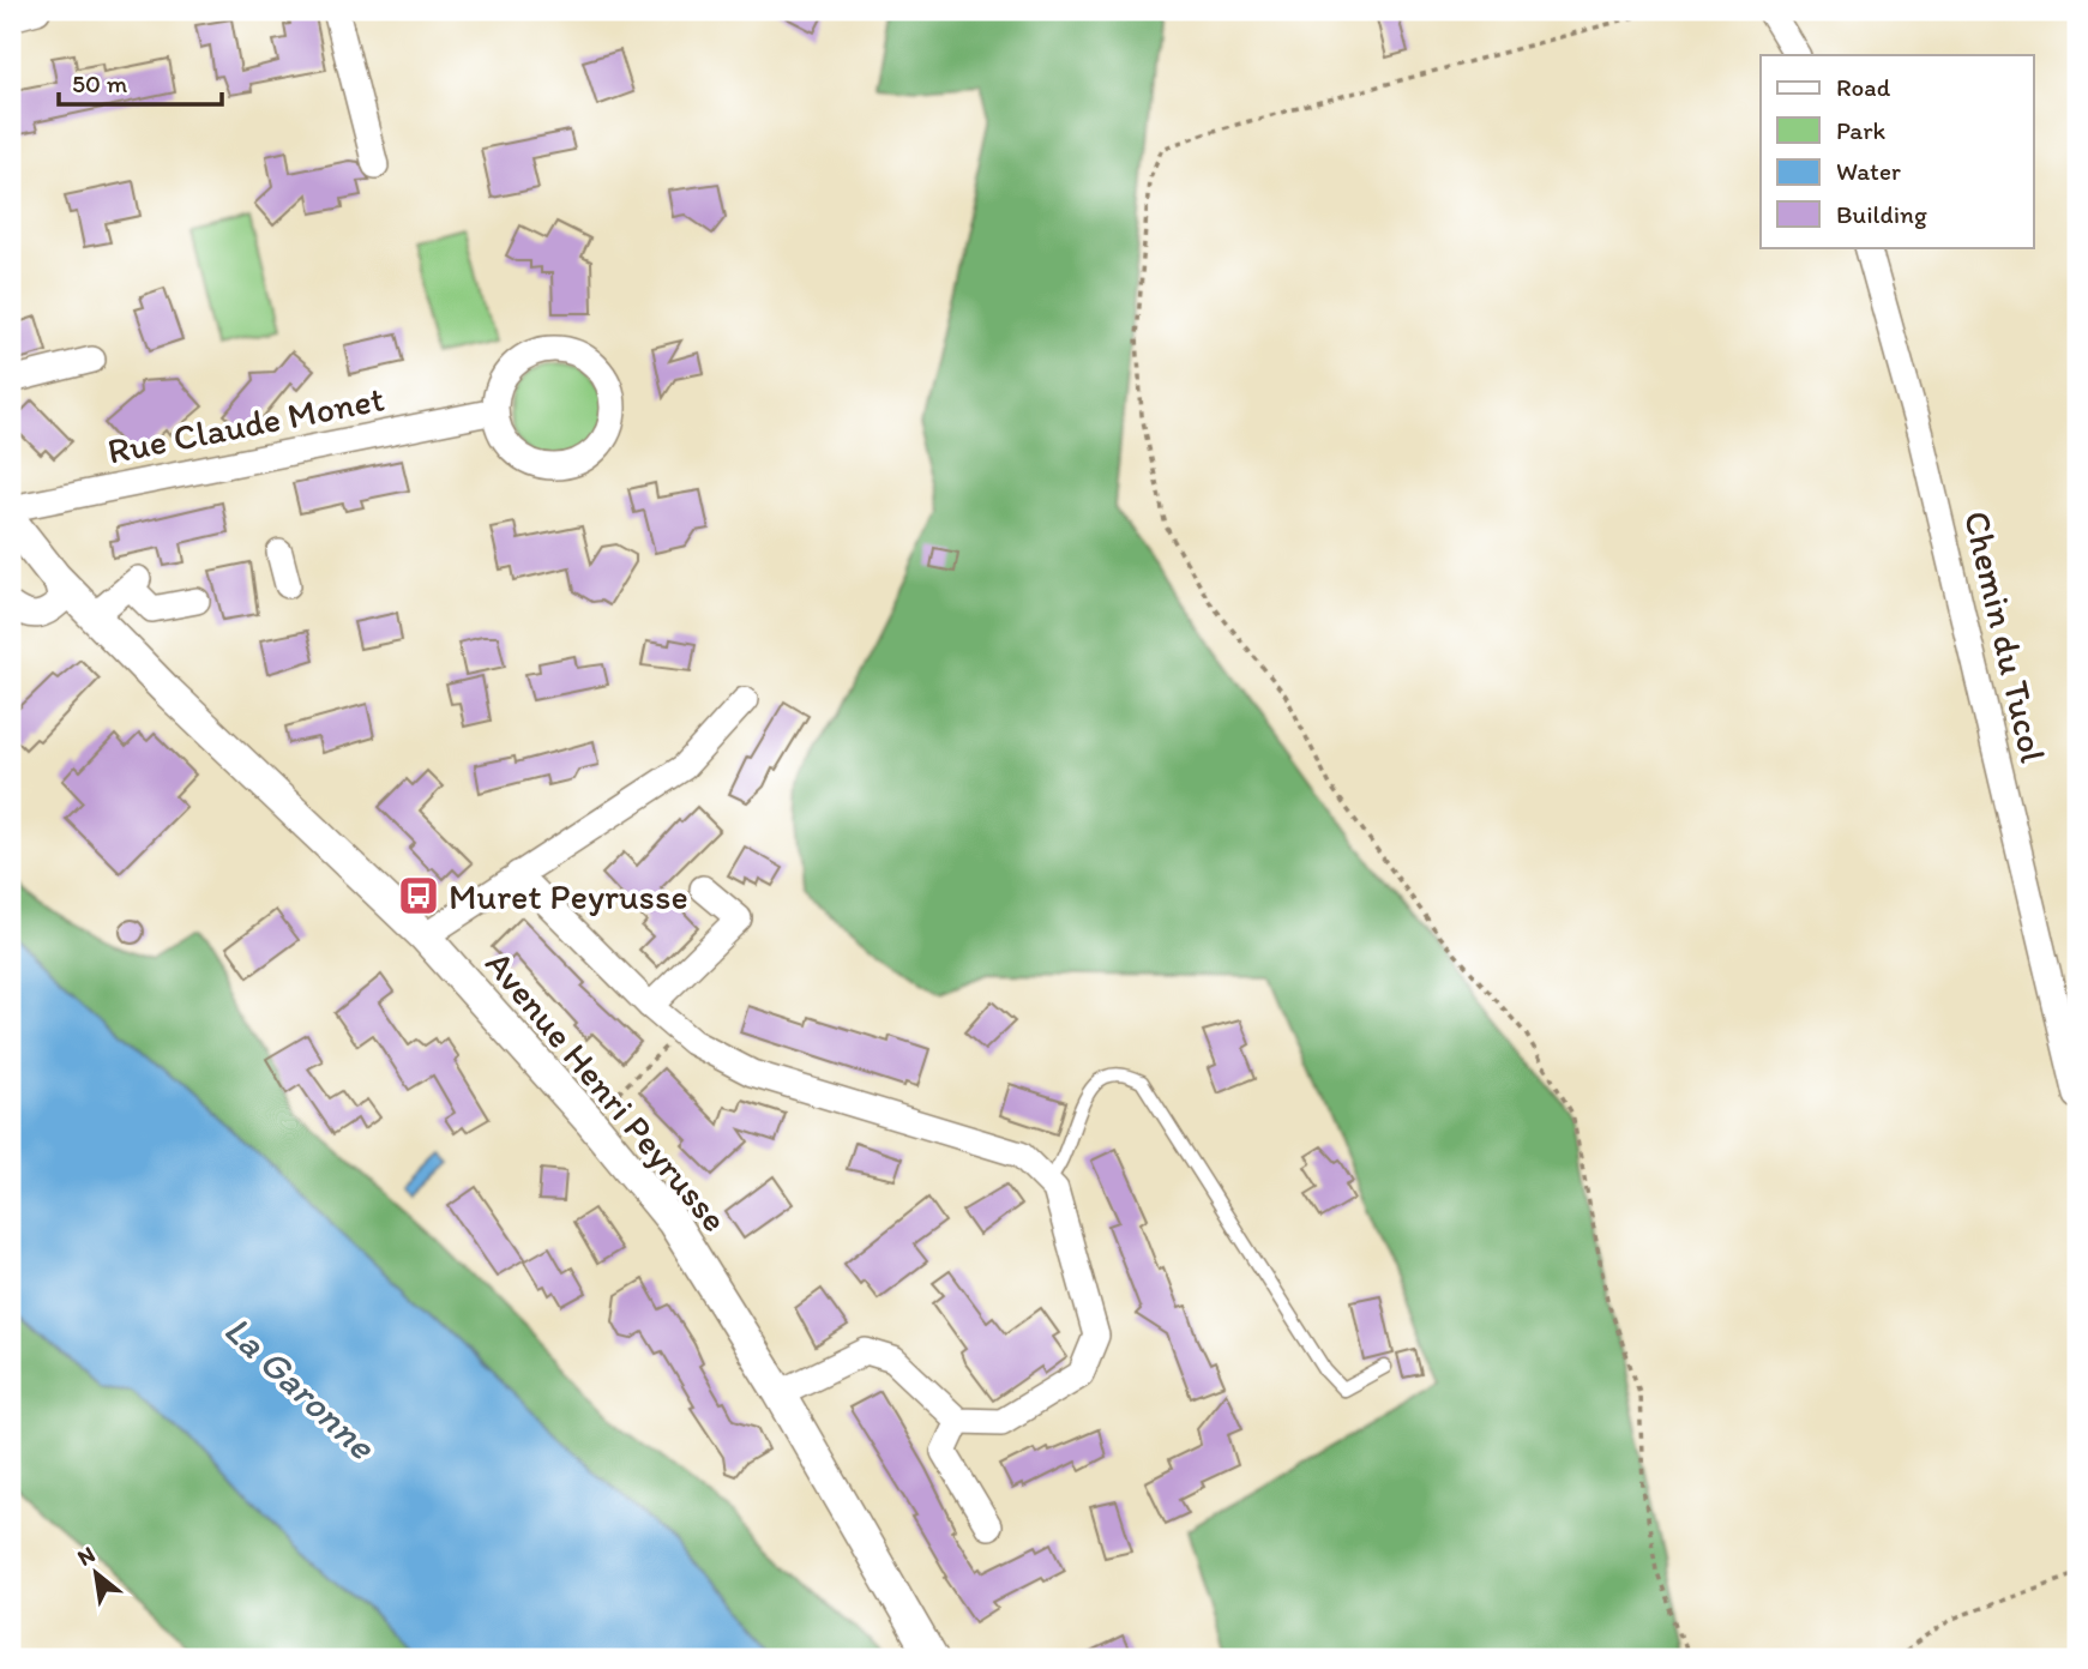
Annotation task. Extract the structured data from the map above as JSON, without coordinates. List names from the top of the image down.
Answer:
{
  "streets": {
    "street": ["Rue Claude Monet", "Chemin du Tucol", "Avenue Henri Peyrusse"]
  },
  "water": ["La Garonne"],
  "places": {
    "bus stop": ["Muret Peyrusse"]
  },
  "legend": [
    "Road",
    "Park",
    "Water",
    "Building"
  ],
  "scale_bar": "50 m",
  "north": "top left"
}
